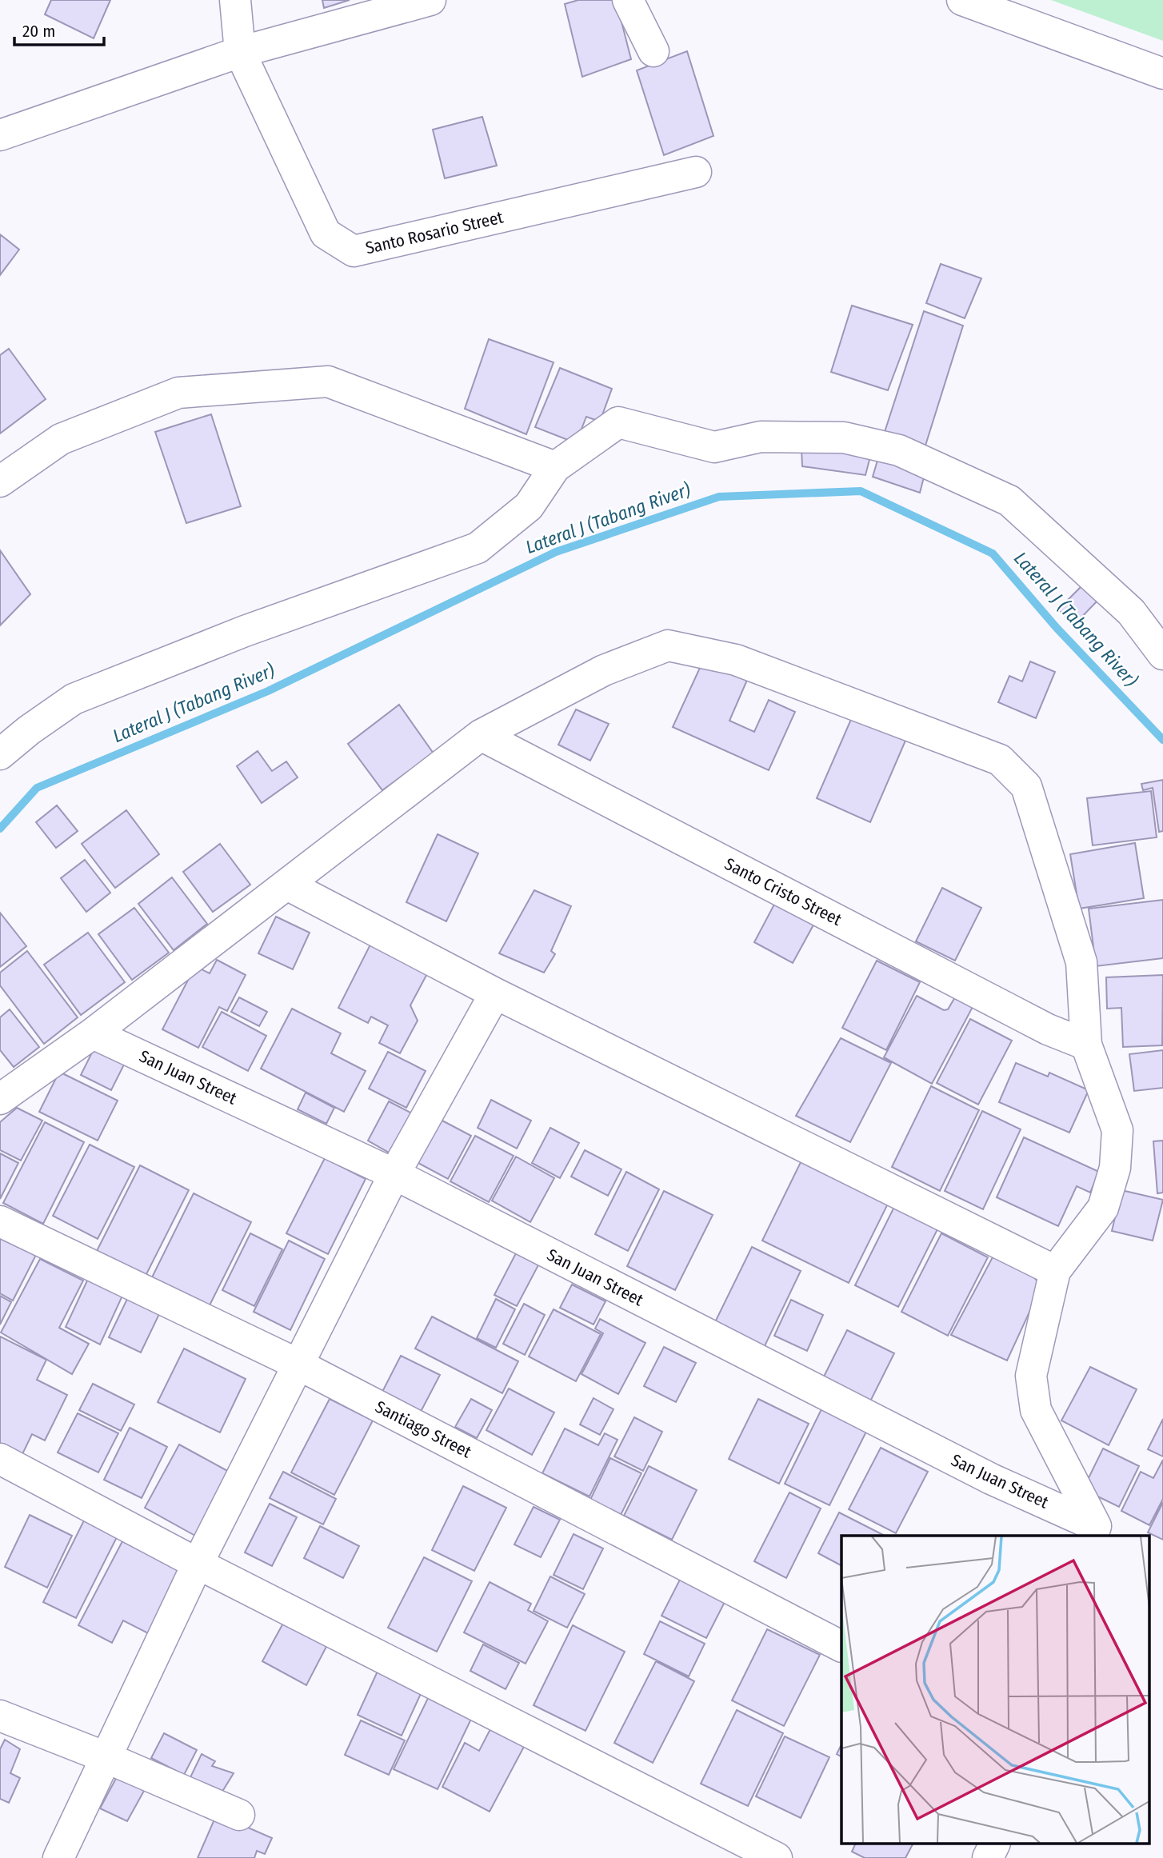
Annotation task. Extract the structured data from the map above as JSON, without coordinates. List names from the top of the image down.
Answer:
{
  "streets": {
    "street": [
      "Santo Rosario Street",
      "Santo Cristo Street",
      "San Juan Street",
      "Santiago Street"
    ]
  },
  "water": ["Lateral J (Tabang River)"],
  "scale_bar": "20 m"
}
